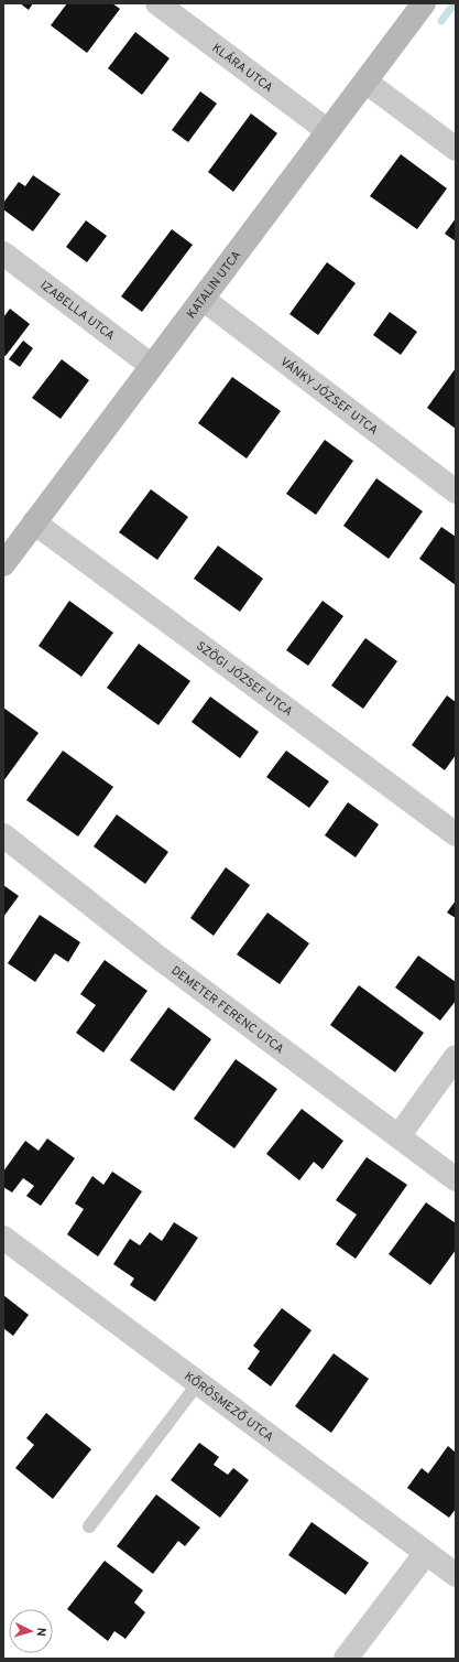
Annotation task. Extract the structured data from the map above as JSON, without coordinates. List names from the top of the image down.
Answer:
{
  "streets": {
    "street": [
      "KLÁRA UTCA",
      "KATALIN UTCA",
      "IZABELLA UTCA",
      "VÁNKY JÓZSEF UTCA",
      "SZÖGI JÓZSEF UTCA",
      "DEMETER FERENC UTCA",
      "KŐRÖSMEZŐ UTCA"
    ]
  },
  "crossings": [
    ["KLÁRA UTCA", "KATALIN UTCA"],
    ["KATALIN UTCA", "IZABELLA UTCA"],
    ["KATALIN UTCA", "VÁNKY JÓZSEF UTCA"],
    ["KATALIN UTCA", "SZÖGI JÓZSEF UTCA"]
  ],
  "north": "right"
}
